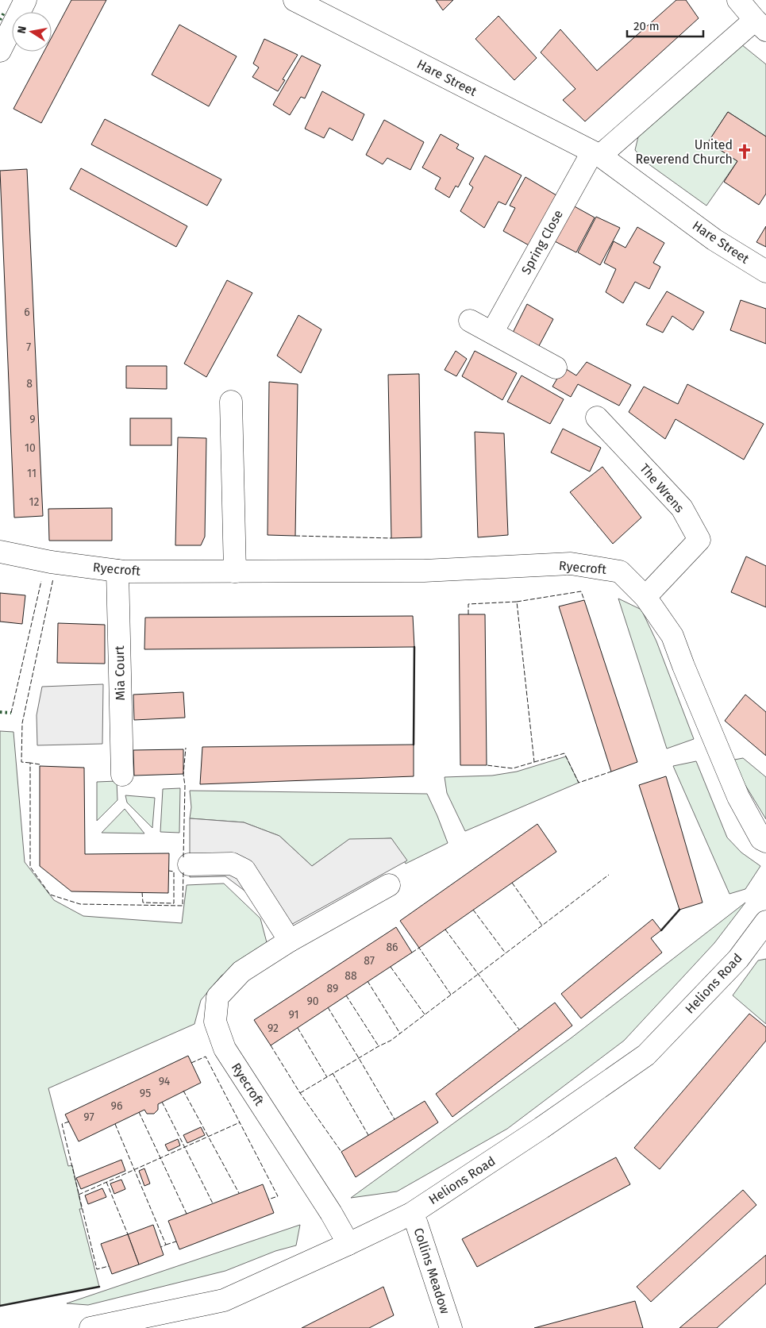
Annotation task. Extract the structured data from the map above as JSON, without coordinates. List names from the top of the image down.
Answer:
{
  "streets": {
    "street": [
      "Hare Street",
      "Spring Close",
      "The Wrens",
      "Ryecroft",
      "Mia Court",
      "Helions Road",
      "Collins Meadow"
    ]
  },
  "crossings": [
    ["Hare Street", "Spring Close"],
    ["The Wrens", "Ryecroft"],
    ["Ryecroft", "Mia Court"],
    ["Ryecroft", "Helions Road"],
    ["Helions Road", "Collins Meadow"]
  ],
  "places": {
    "church": ["United Reverend Church"]
  },
  "house_numbers": [
    "6",
    "7",
    "8",
    "9",
    "10",
    "11",
    "12",
    "86",
    "87",
    "88",
    "89",
    "90",
    "91",
    "92",
    "94",
    "95",
    "96",
    "97"
  ],
  "scale_bar": "20 m",
  "north": "left"
}
